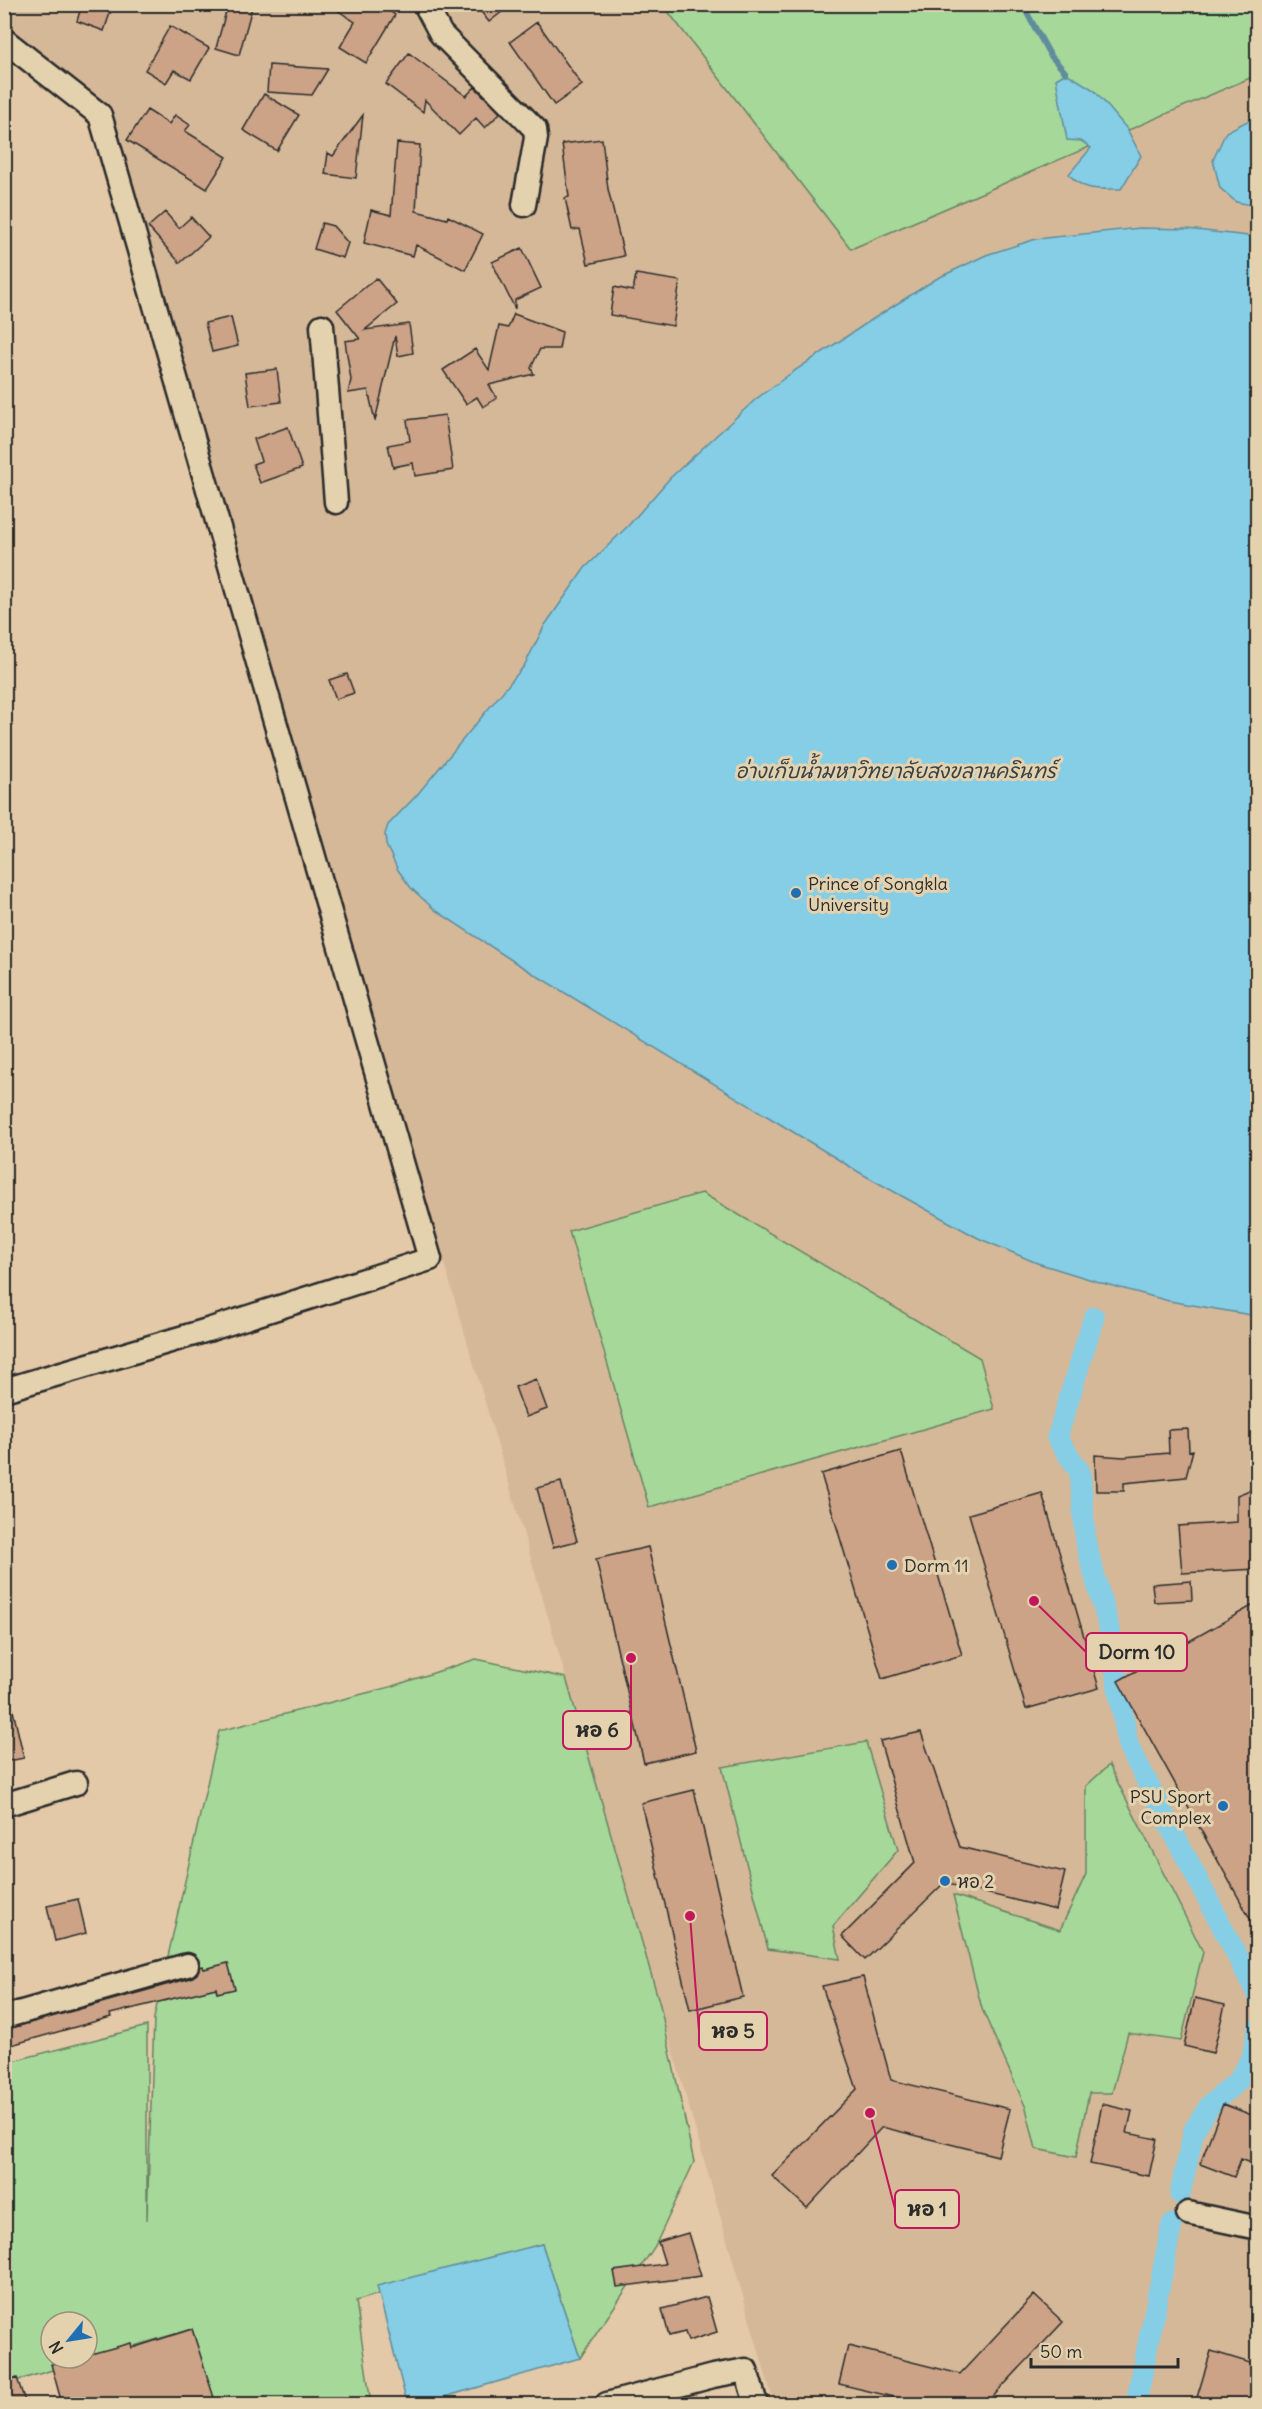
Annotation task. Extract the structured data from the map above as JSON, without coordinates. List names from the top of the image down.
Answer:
{
  "water": ["อ่างเก็บน้ำมหาวิทยาลัยสงขลานครินทร์"],
  "places": [
    "Prince of Songkla University",
    "Dorm 11",
    "Dorm 10",
    "หอ 6",
    "PSU Sport Complex",
    "หอ 2",
    "หอ 5",
    "หอ 1"
  ],
  "scale_bar": "50 m",
  "north": "bottom left"
}
